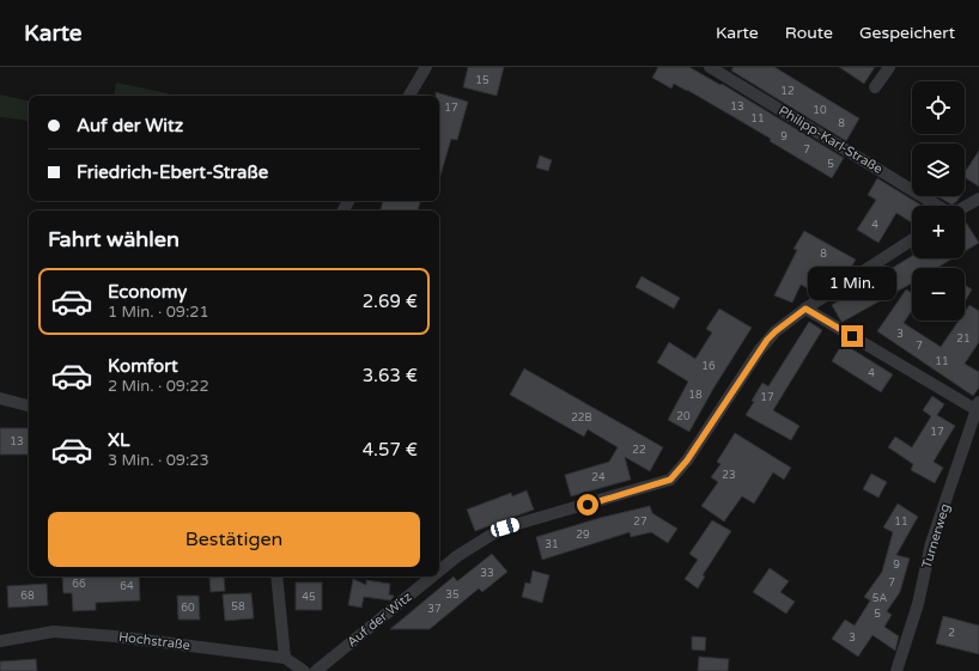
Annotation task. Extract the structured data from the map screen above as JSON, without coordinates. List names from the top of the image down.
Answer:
{
  "streets": {
    "street": [
      "Philipp-Karl-Straße",
      "Turnerweg",
      "Auf der Witz",
      "Hochstraße"
    ]
  },
  "house_numbers": [
    "15",
    "12",
    "13",
    "17",
    "10",
    "11",
    "8",
    "9",
    "7",
    "5",
    "4",
    "8",
    "3",
    "21",
    "7",
    "11",
    "16",
    "4",
    "18",
    "17",
    "20",
    "22B",
    "17",
    "13",
    "22",
    "23",
    "24",
    "27",
    "11",
    "29",
    "31",
    "9",
    "33",
    "7",
    "66",
    "64",
    "35",
    "68",
    "45",
    "5A",
    "58",
    "60",
    "37",
    "5",
    "2",
    "3"
  ],
  "page": {
    "header": "Karte",
    "nav": ["Karte", "Route", "Gespeichert"],
    "map_buttons": ["+", "−"],
    "banner": ["Auf der Witz", "Friedrich-Ebert-Straße"],
    "heading": "Fahrt wählen",
    "bubble": "1 Min.",
    "list": [
      {
        "name": "Economy",
        "note": "1 Min. · 09:21",
        "value": "2.69 €"
      },
      {
        "name": "Komfort",
        "note": "2 Min. · 09:22",
        "value": "3.63 €"
      },
      {
        "name": "XL",
        "note": "3 Min. · 09:23",
        "value": "4.57 €"
      }
    ],
    "buttons": "Bestätigen"
  }
}
